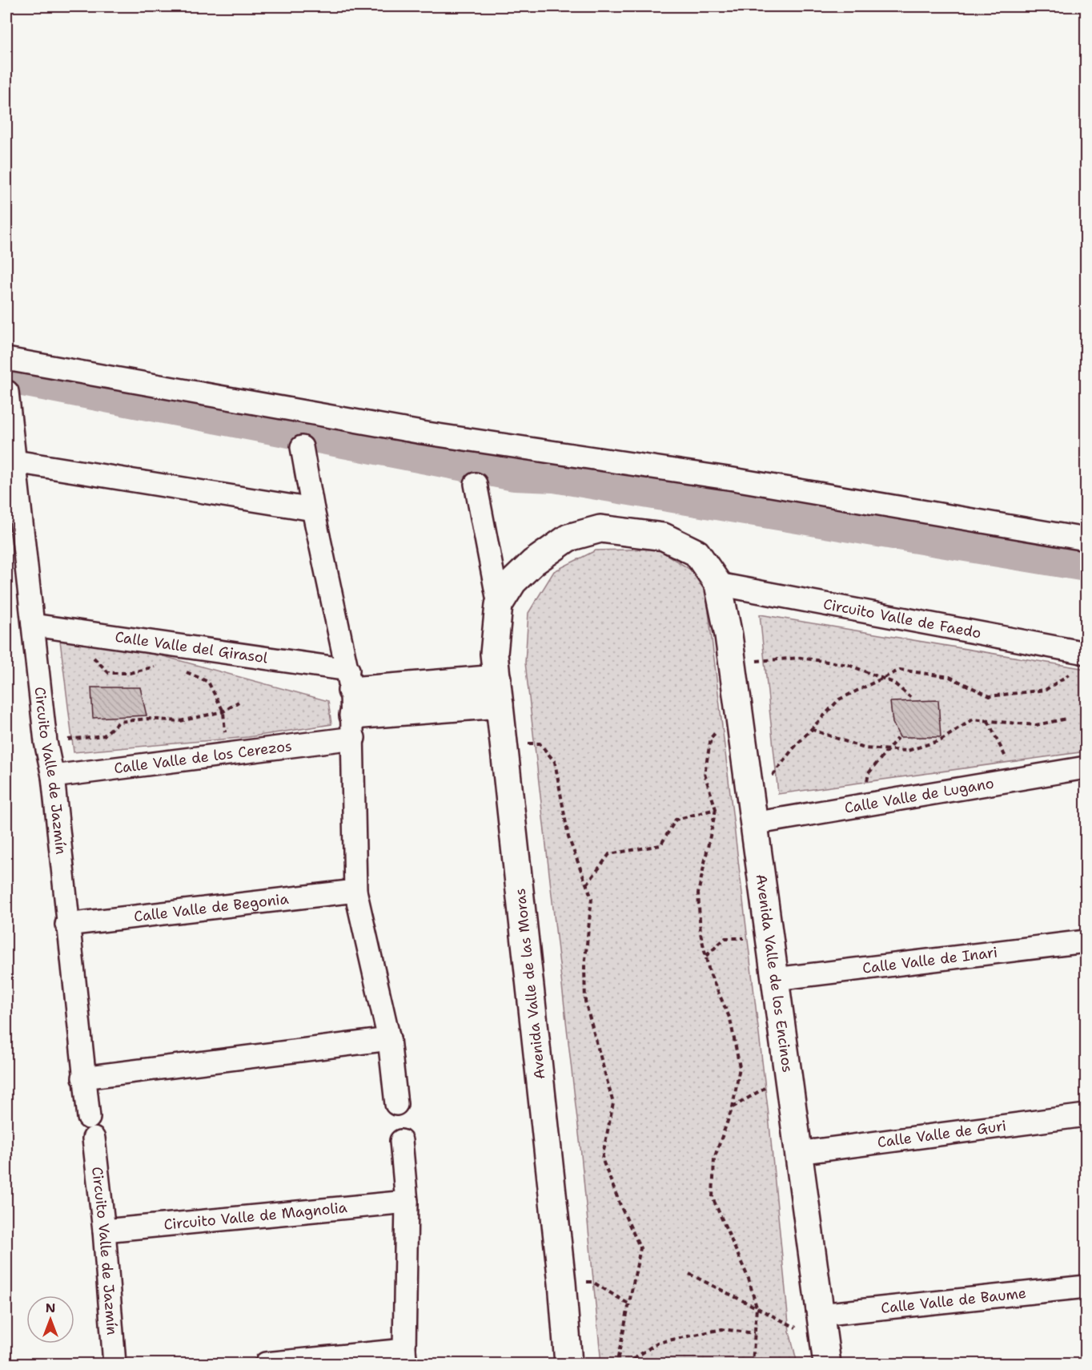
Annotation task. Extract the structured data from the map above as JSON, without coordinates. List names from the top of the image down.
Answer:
{
  "streets": {
    "street": [
      "Circuito Valle de Faedo",
      "Calle Valle del Girasol",
      "Calle Valle de los Cerezos",
      "Circuito Valle de Jazmín",
      "Calle Valle de Lugano",
      "Calle Valle de Begonia",
      "Calle Valle de Inari",
      "Avenida Valle de los Encinos",
      "Avenida Valle de las Moras",
      "Calle Valle de Guri",
      "Circuito Valle de Magnolia",
      "Calle Valle de Baume"
    ]
  },
  "crossings": [
    ["Circuito Valle de Faedo", "Avenida Valle de los Encinos"],
    ["Circuito Valle de Faedo", "Avenida Valle de las Moras"],
    ["Calle Valle del Girasol", "Calle Valle de los Cerezos"],
    ["Calle Valle del Girasol", "Circuito Valle de Jazmín"],
    ["Calle Valle de los Cerezos", "Circuito Valle de Jazmín"],
    ["Circuito Valle de Jazmín", "Calle Valle de Begonia"],
    ["Circuito Valle de Jazmín", "Circuito Valle de Magnolia"],
    ["Calle Valle de Lugano", "Avenida Valle de los Encinos"],
    ["Calle Valle de Inari", "Avenida Valle de los Encinos"],
    ["Avenida Valle de los Encinos", "Avenida Valle de las Moras"],
    ["Avenida Valle de los Encinos", "Calle Valle de Guri"],
    ["Avenida Valle de los Encinos", "Calle Valle de Baume"]
  ],
  "north": "top"
}
